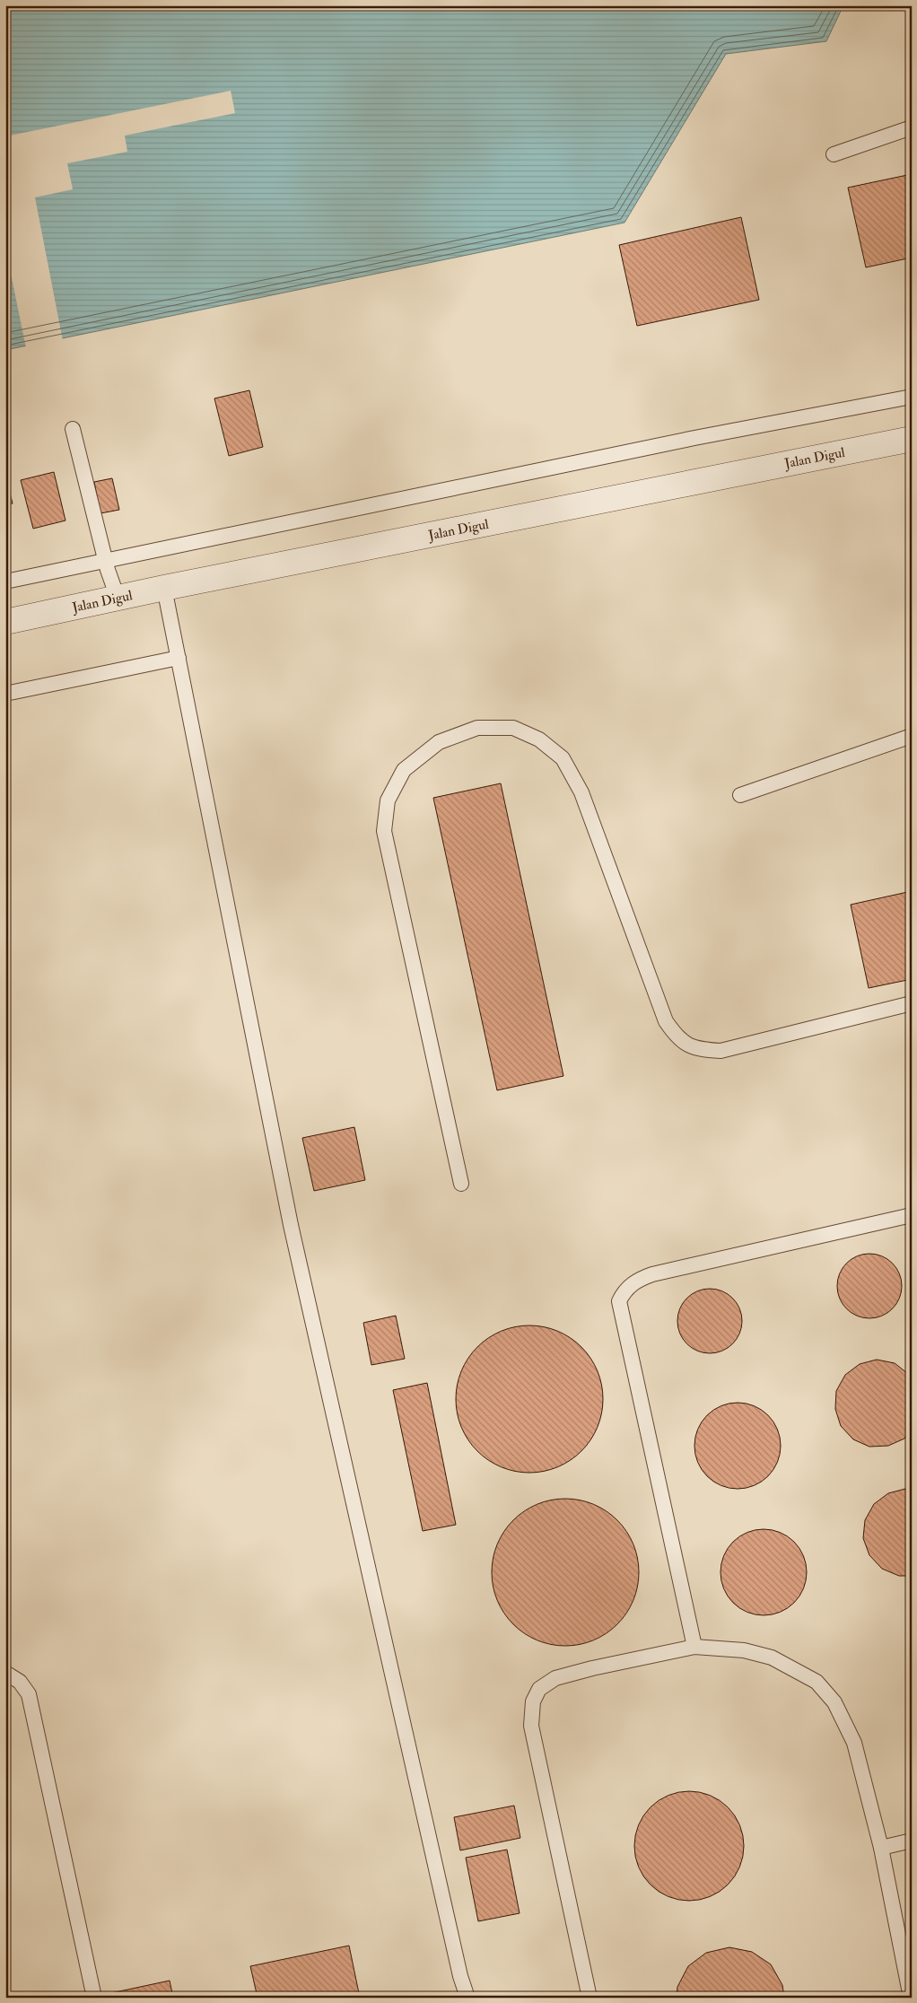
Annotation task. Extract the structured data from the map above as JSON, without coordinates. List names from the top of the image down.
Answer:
{
  "streets": {
    "street": ["Jalan Digul"]
  }
}
